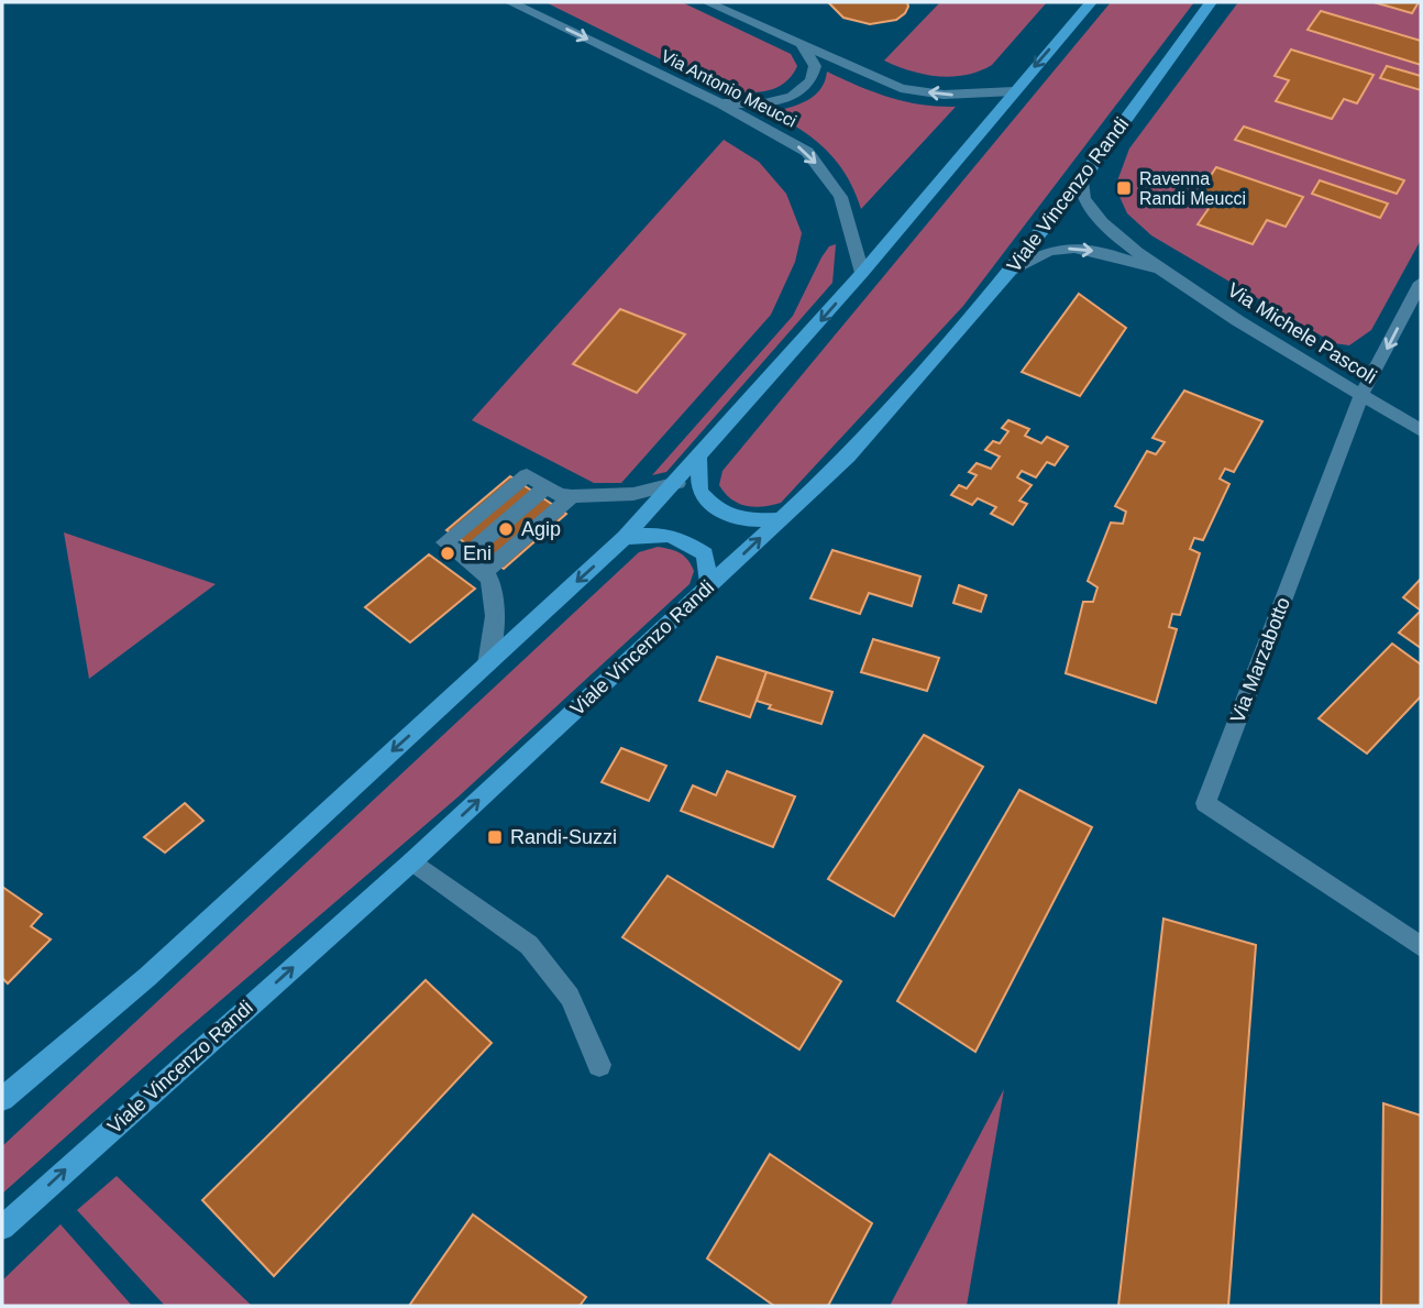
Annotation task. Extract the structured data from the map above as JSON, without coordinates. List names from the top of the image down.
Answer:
{
  "streets": {
    "street": [
      "Via Antonio Meucci",
      "Viale Vincenzo Randi",
      "Via Michele Pascoli",
      "Via Marzabotto"
    ]
  },
  "crossings": [
    ["Viale Vincenzo Randi", "Via Michele Pascoli"],
    ["Via Michele Pascoli", "Via Marzabotto"]
  ],
  "one_way": ["Via Antonio Meucci"],
  "places": {
    "transit": ["Ravenna Randi Meucci", "Randi-Suzzi"],
    "other": ["Agip", "Eni"]
  }
}
